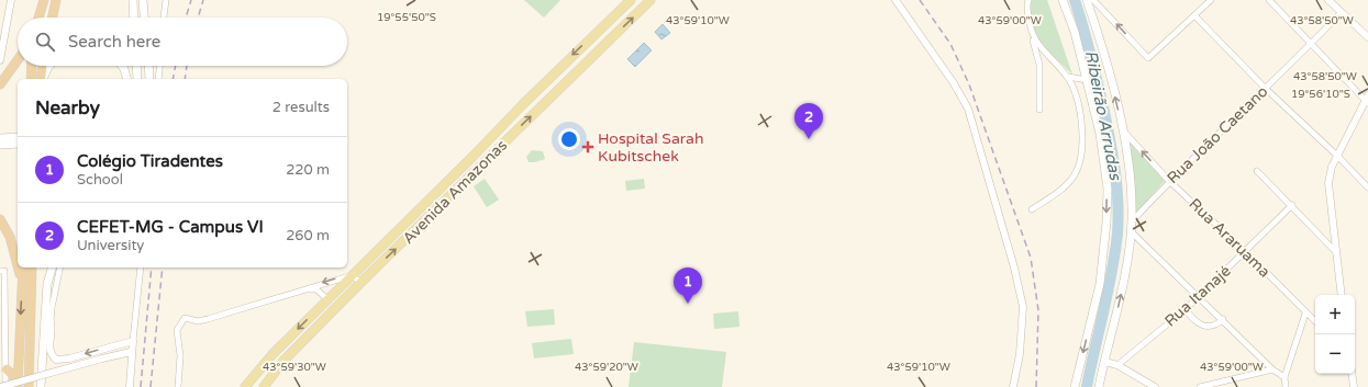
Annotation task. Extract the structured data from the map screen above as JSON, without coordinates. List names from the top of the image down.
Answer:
{
  "streets": {
    "main road": ["Avenida Amazonas"],
    "street": ["Rua João Caetano", "Rua Araruama", "Rua Itanajé"]
  },
  "crossings": [
    ["Rua João Caetano", "Rua Araruama"],
    ["Rua Araruama", "Rua Itanajé"]
  ],
  "water": ["Ribeirão Arrudas"],
  "places": {
    "health": ["Hospital Sarah Kubitschek"]
  },
  "page": {
    "search": "Search here",
    "heading": ["Nearby", "2 results"],
    "pins": ["2", "1"],
    "list": [
      {
        "mark": "1",
        "name": "Colégio Tiradentes",
        "note": "School",
        "value": "220 m"
      },
      {
        "mark": "2",
        "name": "CEFET-MG - Campus VI",
        "note": "University",
        "value": "260 m"
      }
    ],
    "map_buttons": ["+", "−"]
  },
  "coordinates": [
    "19°55'50\"S",
    "43°58'50\"W",
    "43°59'10\"W",
    "43°59'00\"W",
    "19°56'10\"S",
    "43°59'30\"W",
    "43°59'20\"W"
  ]
}
